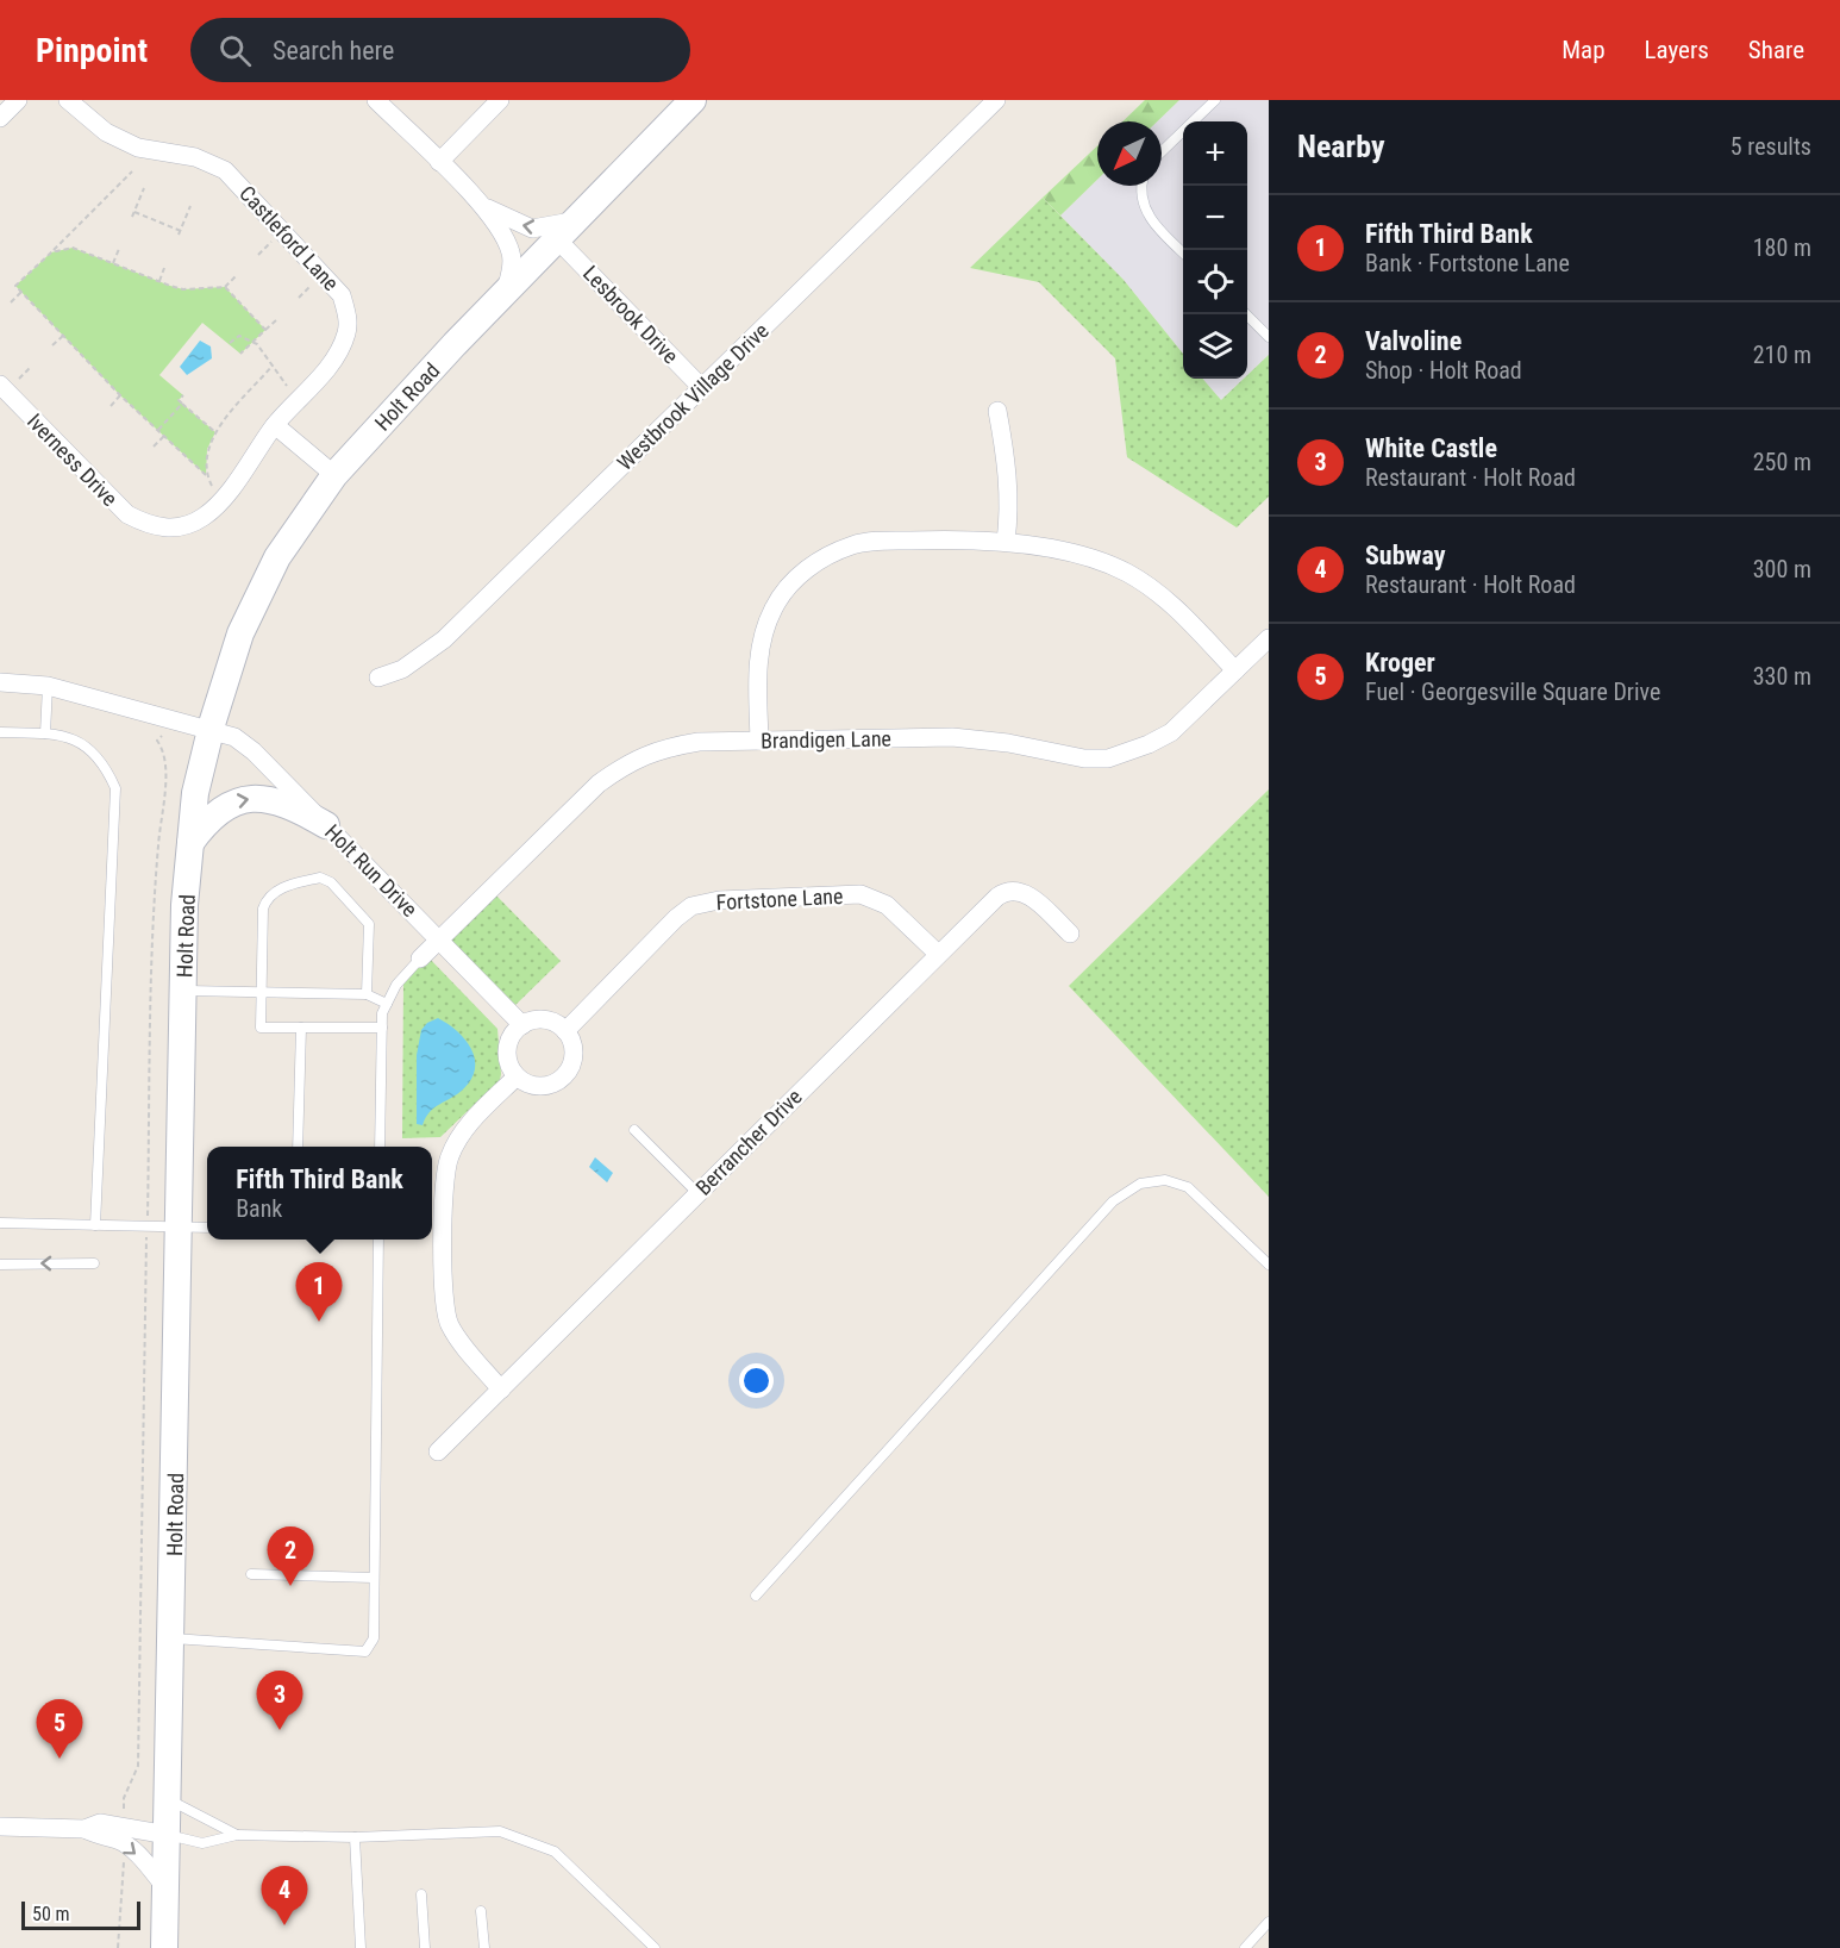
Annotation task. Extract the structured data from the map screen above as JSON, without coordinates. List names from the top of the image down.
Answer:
{
  "streets": {
    "main road": ["Holt Road"],
    "street": [
      "Castleford Lane",
      "Lesbrook Drive",
      "Westbrook Village Drive",
      "Iverness Drive",
      "Brandigen Lane",
      "Holt Run Drive",
      "Fortstone Lane",
      "Berrancher Drive"
    ]
  },
  "crossings": [
    ["Castleford Lane", "Iverness Drive"],
    ["Lesbrook Drive", "Holt Road"],
    ["Lesbrook Drive", "Westbrook Village Drive"],
    ["Holt Road", "Holt Run Drive"],
    ["Brandigen Lane", "Holt Run Drive"],
    ["Holt Run Drive", "Fortstone Lane"],
    ["Fortstone Lane", "Berrancher Drive"]
  ],
  "scale_bar": "50 m",
  "north": "bottom left",
  "page": {
    "header": "Pinpoint",
    "search": "Search here",
    "nav": ["Map", "Layers", "Share"],
    "heading": ["Nearby", "5 results"],
    "map_buttons": ["+", "−"],
    "list": [
      {
        "mark": "1",
        "name": "Fifth Third Bank",
        "note": "Bank · Fortstone Lane",
        "value": "180 m"
      },
      {
        "mark": "2",
        "name": "Valvoline",
        "note": "Shop · Holt Road",
        "value": "210 m"
      },
      {
        "mark": "3",
        "name": "White Castle",
        "note": "Restaurant · Holt Road",
        "value": "250 m"
      },
      {
        "mark": "4",
        "name": "Subway",
        "note": "Restaurant · Holt Road",
        "value": "300 m"
      },
      {
        "mark": "5",
        "name": "Kroger",
        "note": "Fuel · Georgesville Square Drive",
        "value": "330 m"
      }
    ],
    "popup": ["Fifth Third Bank", "Bank"],
    "pins": [
      "1",
      "2",
      "3",
      "5",
      "4"
    ],
    "scale": "50 m"
  }
}
